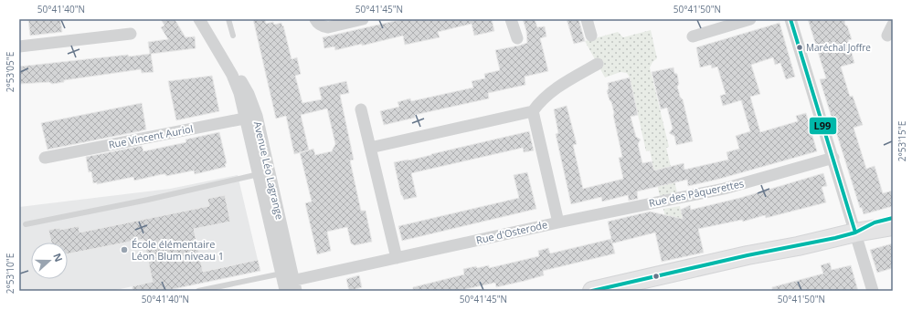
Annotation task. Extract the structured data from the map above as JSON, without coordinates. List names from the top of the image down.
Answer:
{
  "streets": {
    "street": [
      "Rue Vincent Auriol",
      "Avenue Léo Lagrange",
      "Rue des Pâquerettes",
      "Rue d'Osterode"
    ]
  },
  "crossings": [
    ["Rue Vincent Auriol", "Avenue Léo Lagrange"],
    ["Avenue Léo Lagrange", "Rue d'Osterode"],
    ["Rue des Pâquerettes", "Rue d'Osterode"]
  ],
  "places": ["Maréchal Joffre", "École élémentaire Léon Blum niveau 1"],
  "lines": ["transit line L99"],
  "north": "right",
  "coordinates": [
    "50°41'40\"N",
    "50°41'45\"N",
    "50°41'50\"N",
    "2°53'05\"E",
    "2°53'15\"E",
    "2°53'10\"E"
  ]
}
